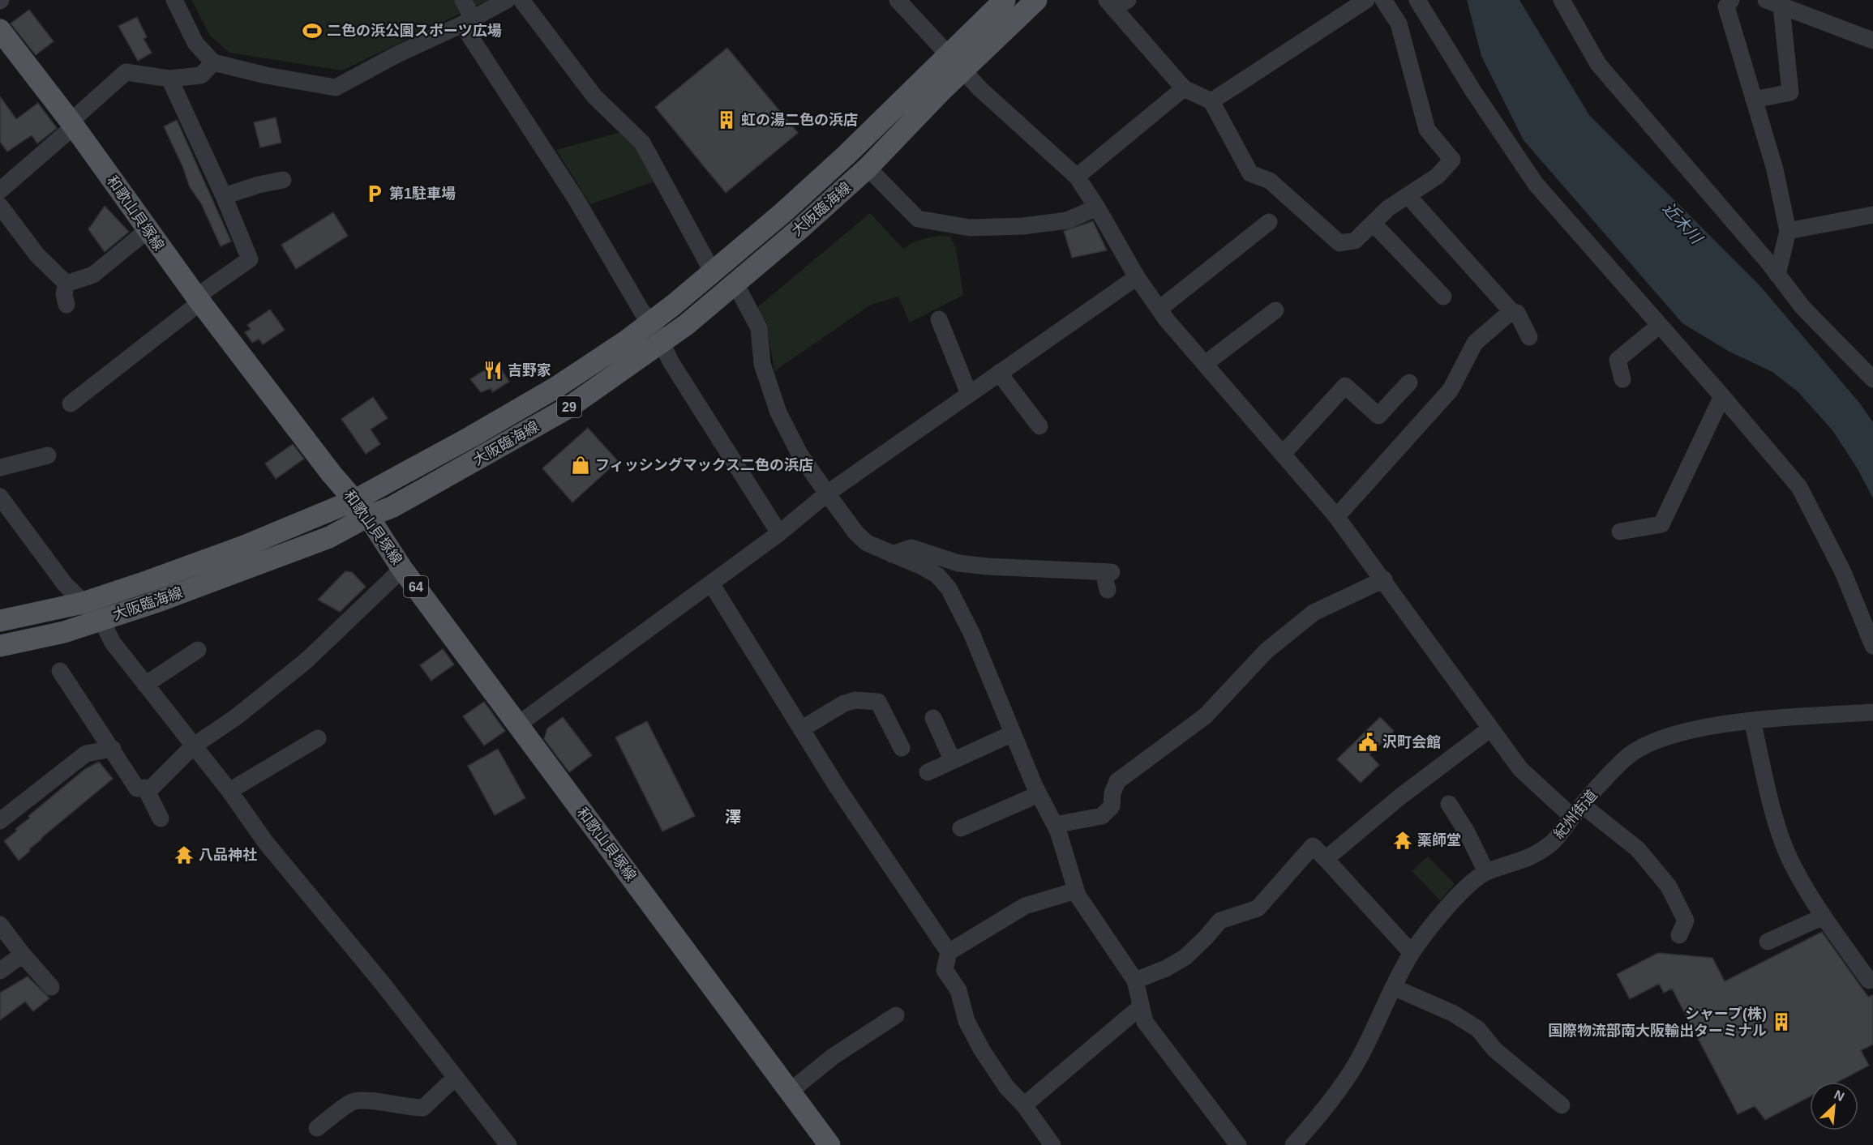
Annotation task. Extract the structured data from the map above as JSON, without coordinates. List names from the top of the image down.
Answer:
{
  "streets": {
    "main road": [
      "大阪臨海線",
      "和歌山貝塚線",
      "29",
      "64"
    ],
    "street": ["紀州街道"]
  },
  "crossings": [
    ["大阪臨海線", "和歌山貝塚線"]
  ],
  "districts": ["澤"],
  "water": ["近木川"],
  "places": {
    "sports": ["二色の浜公園スポーツ広場"],
    "building": ["虹の湯二色の浜店", "シャープ(株) 国際物流部南大阪輸出ターミナル"],
    "parking": ["第1駐車場"],
    "restaurant": ["吉野家"],
    "shop": ["フィッシングマックス二色の浜店"],
    "public building": ["沢町会館"],
    "temple": ["薬師堂", "八品神社"]
  },
  "north": "top right"
}
